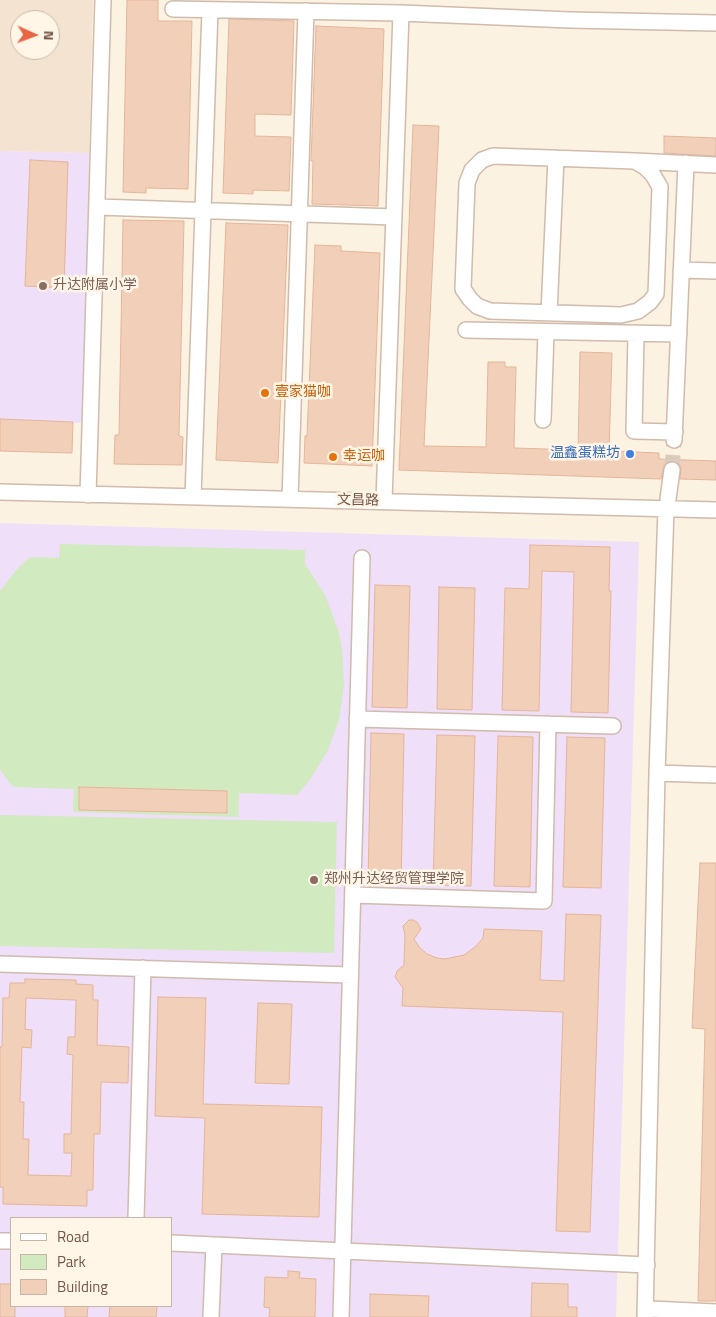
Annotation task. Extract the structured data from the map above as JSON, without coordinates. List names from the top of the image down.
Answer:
{
  "streets": {
    "street": ["文昌路"]
  },
  "places": [
    "升达附属小学",
    "壹家猫咖",
    "温鑫蛋糕坊",
    "幸运咖",
    "郑州升达经贸管理学院"
  ],
  "legend": ["Road", "Park", "Building"],
  "north": "right"
}
